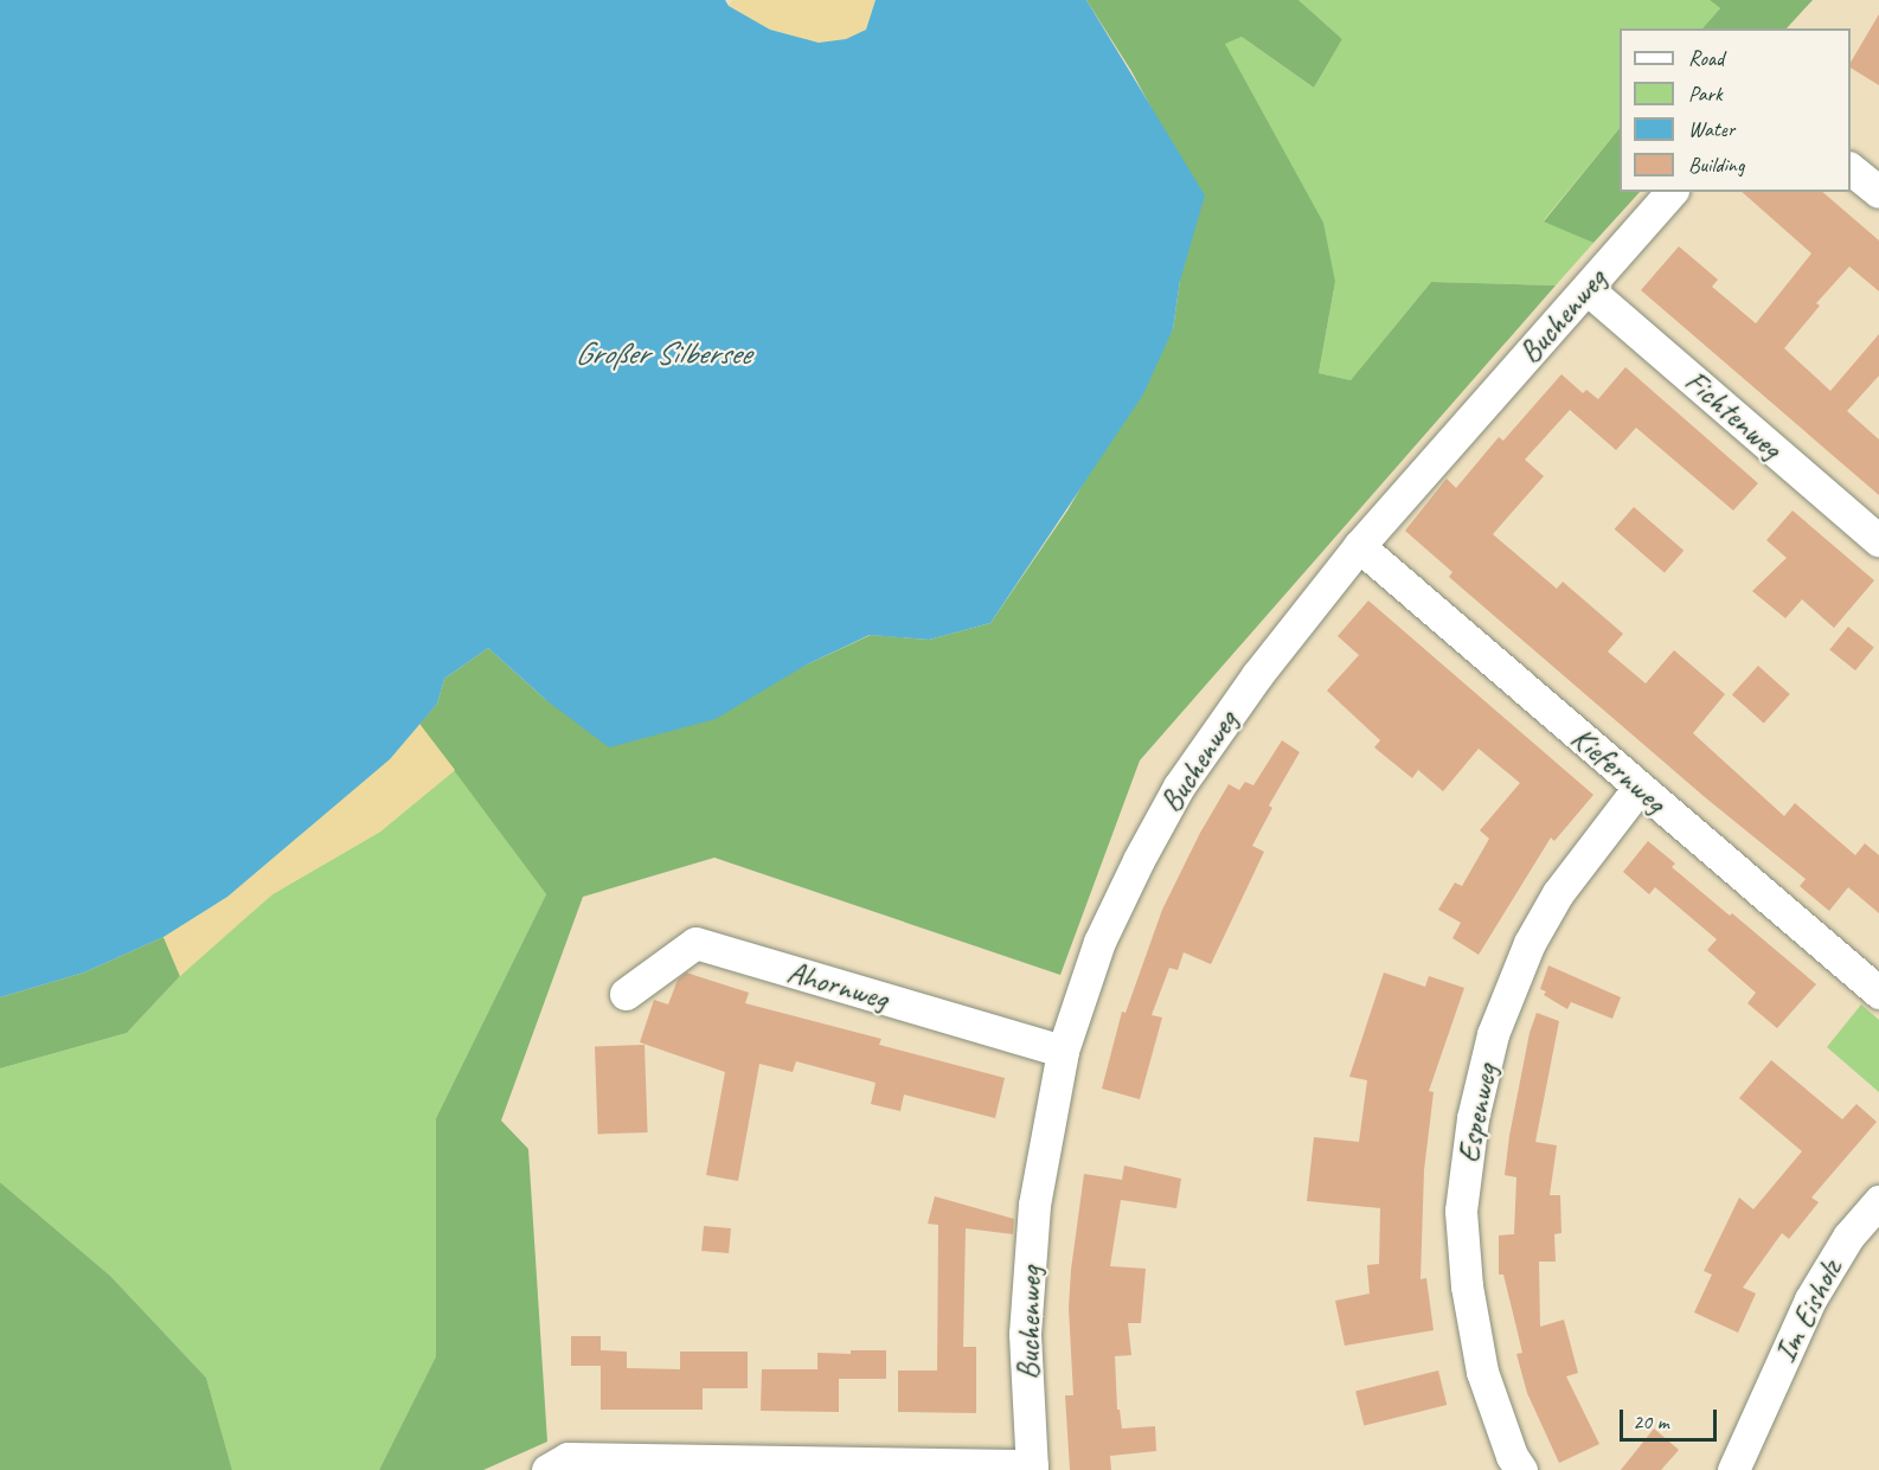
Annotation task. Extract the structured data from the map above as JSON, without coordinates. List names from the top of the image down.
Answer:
{
  "streets": {
    "street": [
      "Buchenweg",
      "Fichtenweg",
      "Kiefernweg",
      "Ahornweg",
      "Espenweg",
      "Im Eisholz"
    ]
  },
  "crossings": [
    ["Buchenweg", "Fichtenweg"],
    ["Buchenweg", "Kiefernweg"],
    ["Buchenweg", "Ahornweg"],
    ["Kiefernweg", "Espenweg"]
  ],
  "water": ["Großer Silbersee"],
  "legend": [
    "Road",
    "Park",
    "Water",
    "Building"
  ],
  "scale_bar": "20 m"
}
